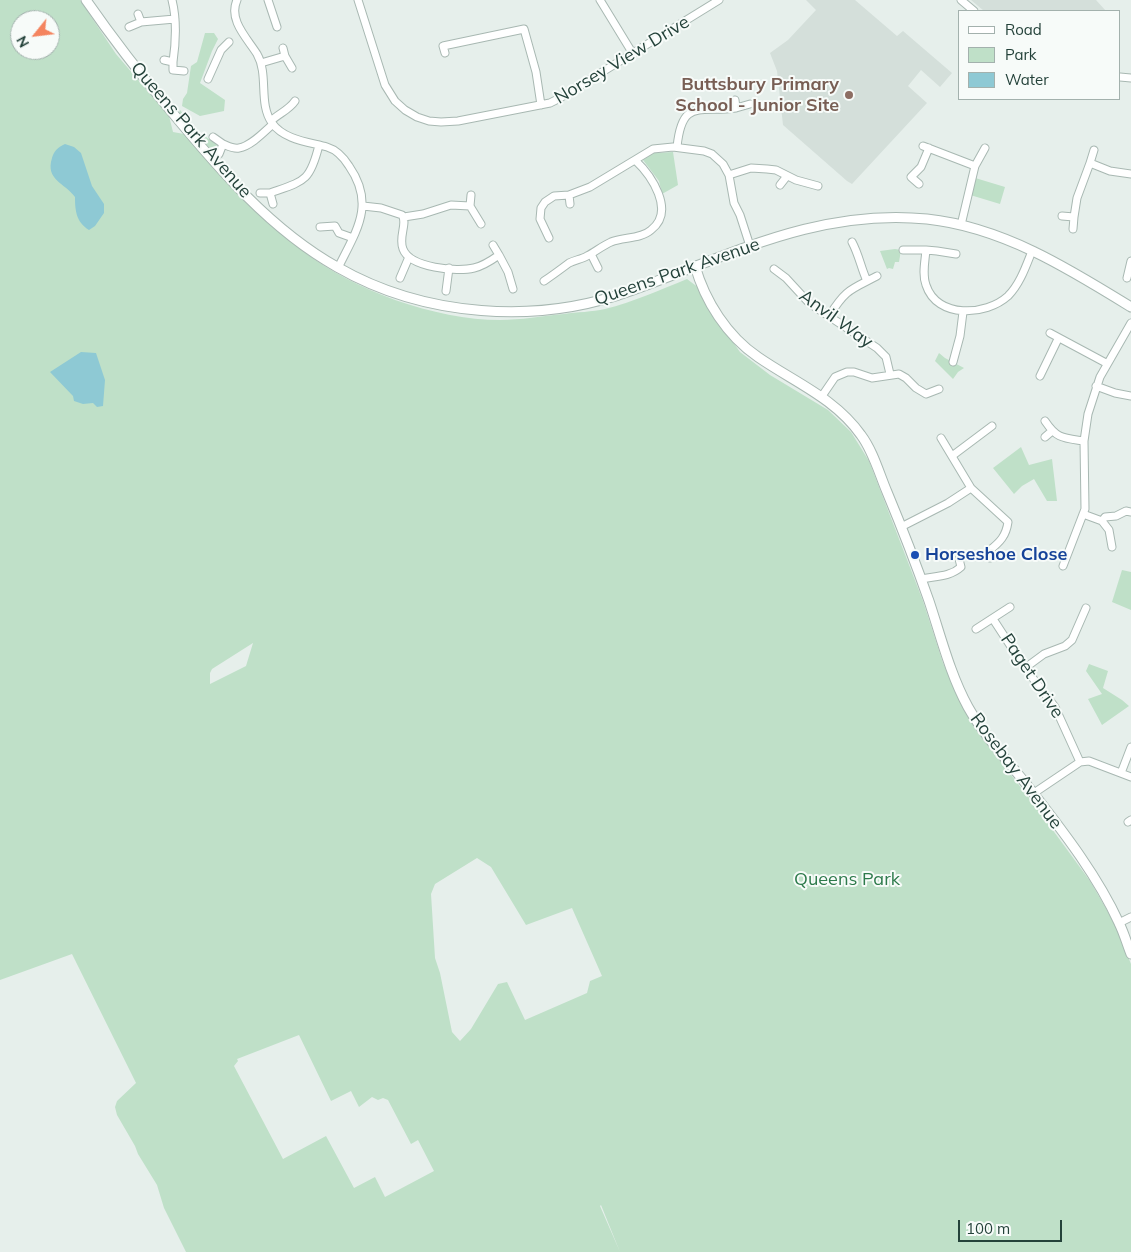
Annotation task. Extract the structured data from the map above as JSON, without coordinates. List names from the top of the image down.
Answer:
{
  "streets": {
    "street": [
      "Norsey View Drive",
      "Queens Park Avenue",
      "Anvil Way",
      "Paget Drive",
      "Rosebay Avenue"
    ]
  },
  "crossings": [
    ["Queens Park Avenue", "Rosebay Avenue"]
  ],
  "parks": ["Queens Park"],
  "places": ["Buttsbury Primary School - Junior Site", "Horseshoe Close"],
  "legend": ["Road", "Park", "Water"],
  "scale_bar": "100 m",
  "north": "bottom left"
}
